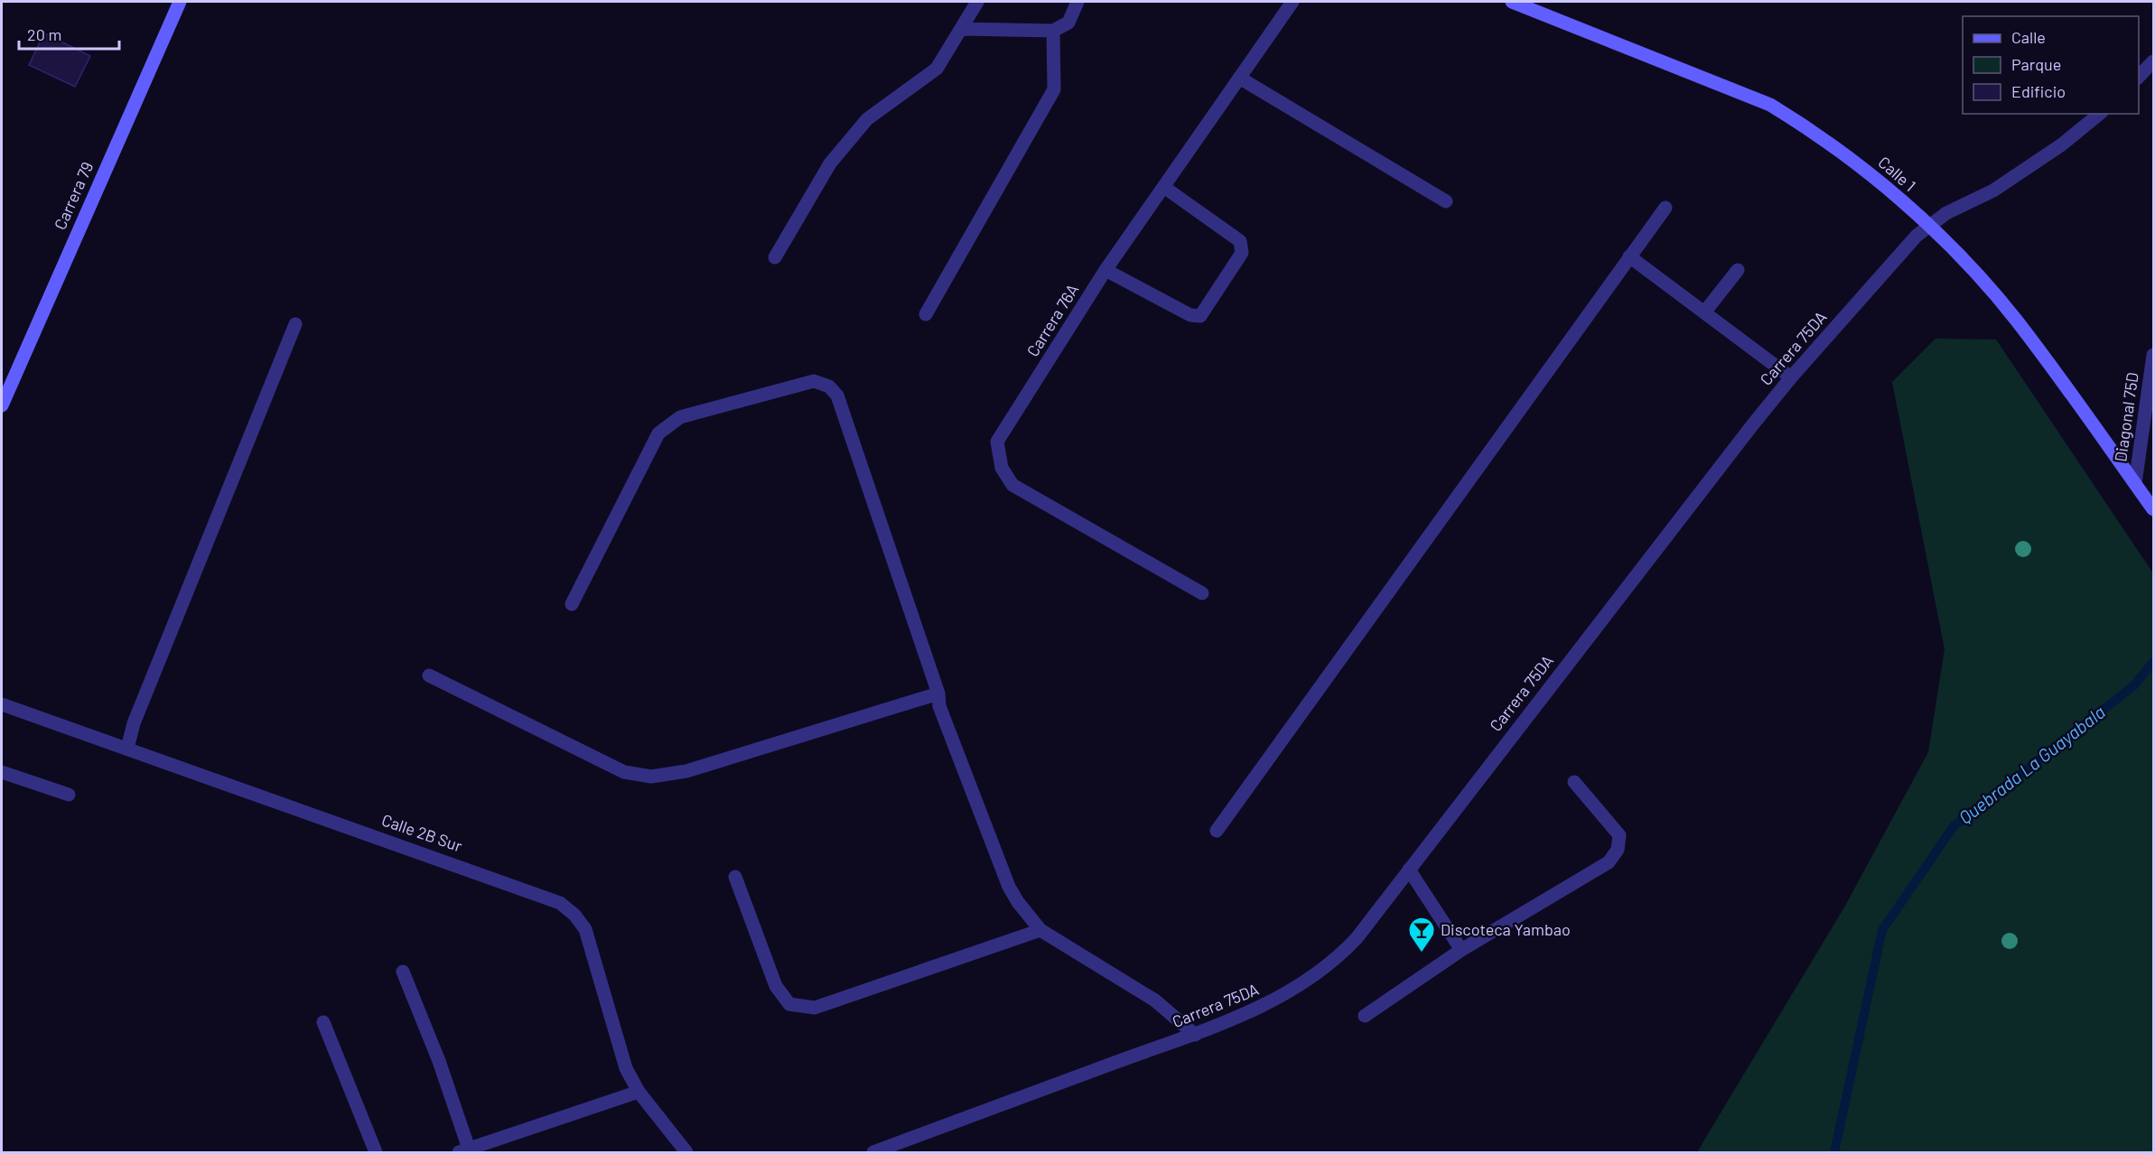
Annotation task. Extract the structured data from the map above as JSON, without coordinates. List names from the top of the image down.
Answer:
{
  "streets": {
    "main road": ["Calle 1", "Carrera 79"],
    "street": [
      "Carrera 76A",
      "Carrera 75DA",
      "Diagonal 75D",
      "Calle 2B Sur"
    ]
  },
  "crossings": [
    ["Calle 1", "Carrera 75DA"],
    ["Calle 1", "Diagonal 75D"]
  ],
  "water": ["Quebrada La Guayabala"],
  "places": {
    "bar": ["Discoteca Yambao"]
  },
  "legend": ["Calle", "Parque", "Edificio"],
  "scale_bar": "20 m"
}
